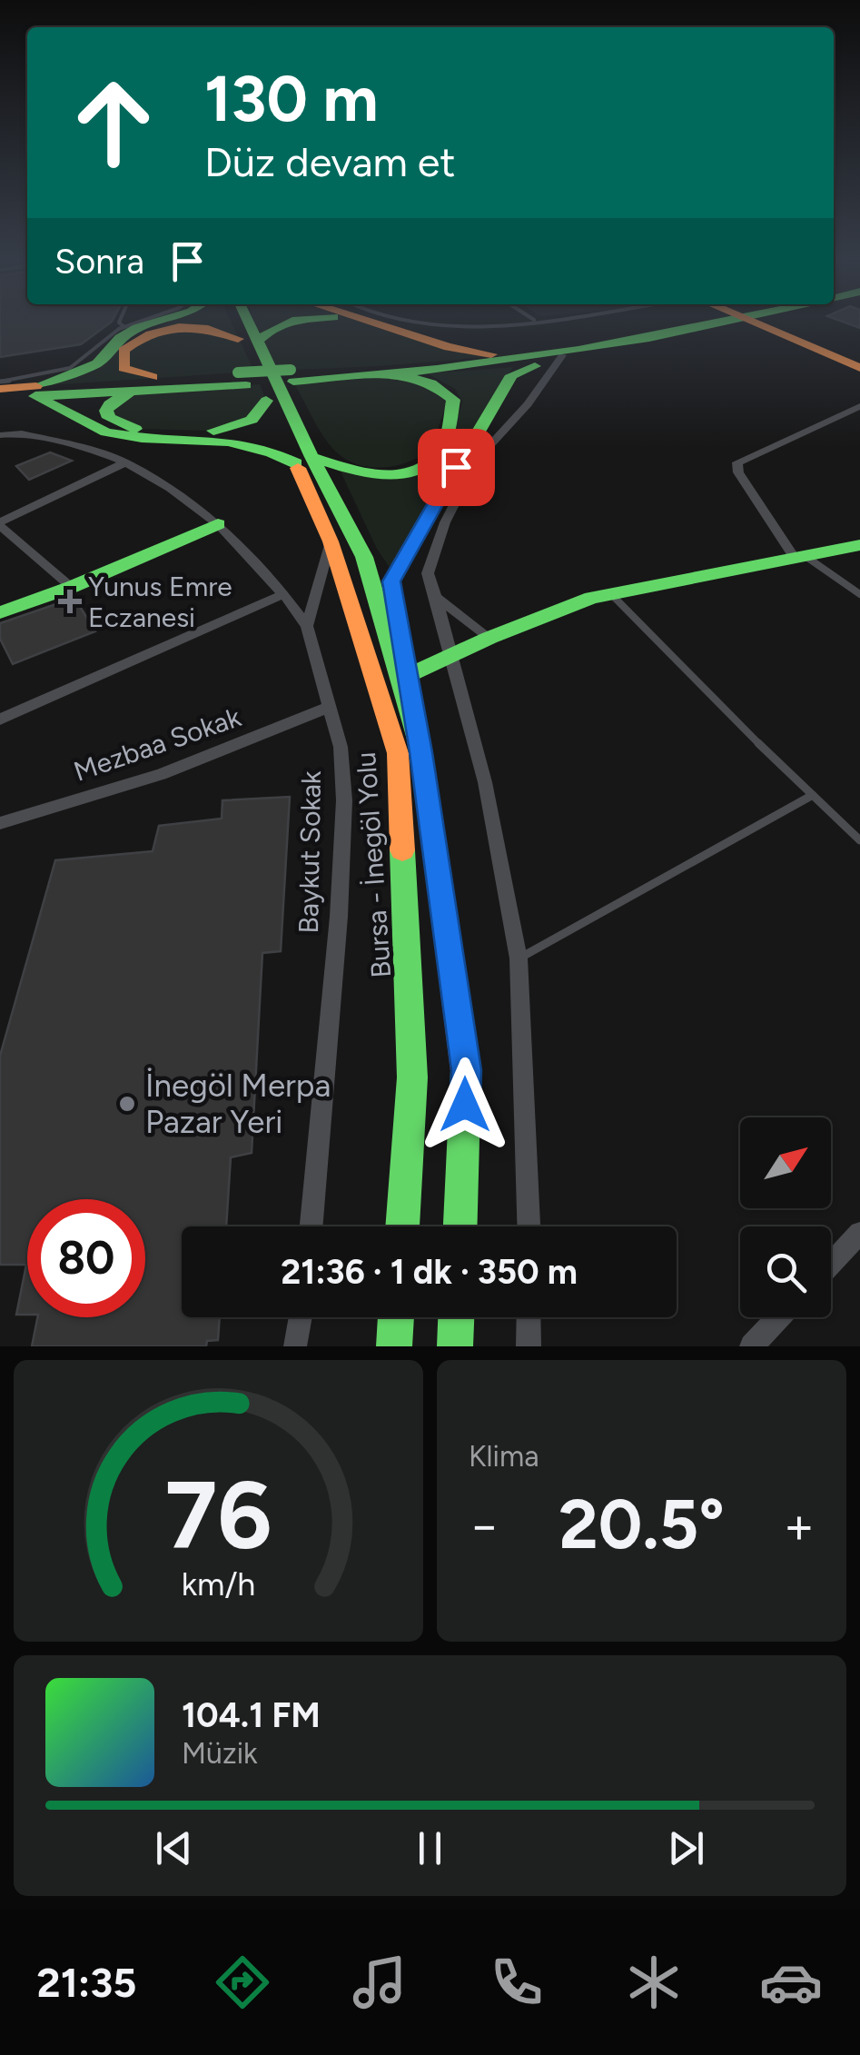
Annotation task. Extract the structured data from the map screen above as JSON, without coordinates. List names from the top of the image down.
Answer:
{
  "streets": {
    "main road": ["Bursa - İnegöl Yolu"],
    "street": ["Mezbaa Sokak", "Baykut Sokak"]
  },
  "crossings": [
    ["Mezbaa Sokak", "Baykut Sokak"]
  ],
  "places": {
    "health": ["Yunus Emre Eczanesi"],
    "other": ["İnegöl Merpa Pazar Yeri"]
  },
  "north": "top right",
  "page": {
    "turn": ["130 m", "Düz devam et"],
    "then": "Sonra",
    "limit": "80",
    "trip": "21:36 · 1 dk · 350 m",
    "tile": "Klima",
    "heat": ["−", "20.5°", "+"],
    "song": ["104.1 FM", "Müzik"],
    "tabs": "21:35",
    "gauge": ["76", "km/h"]
  }
}
